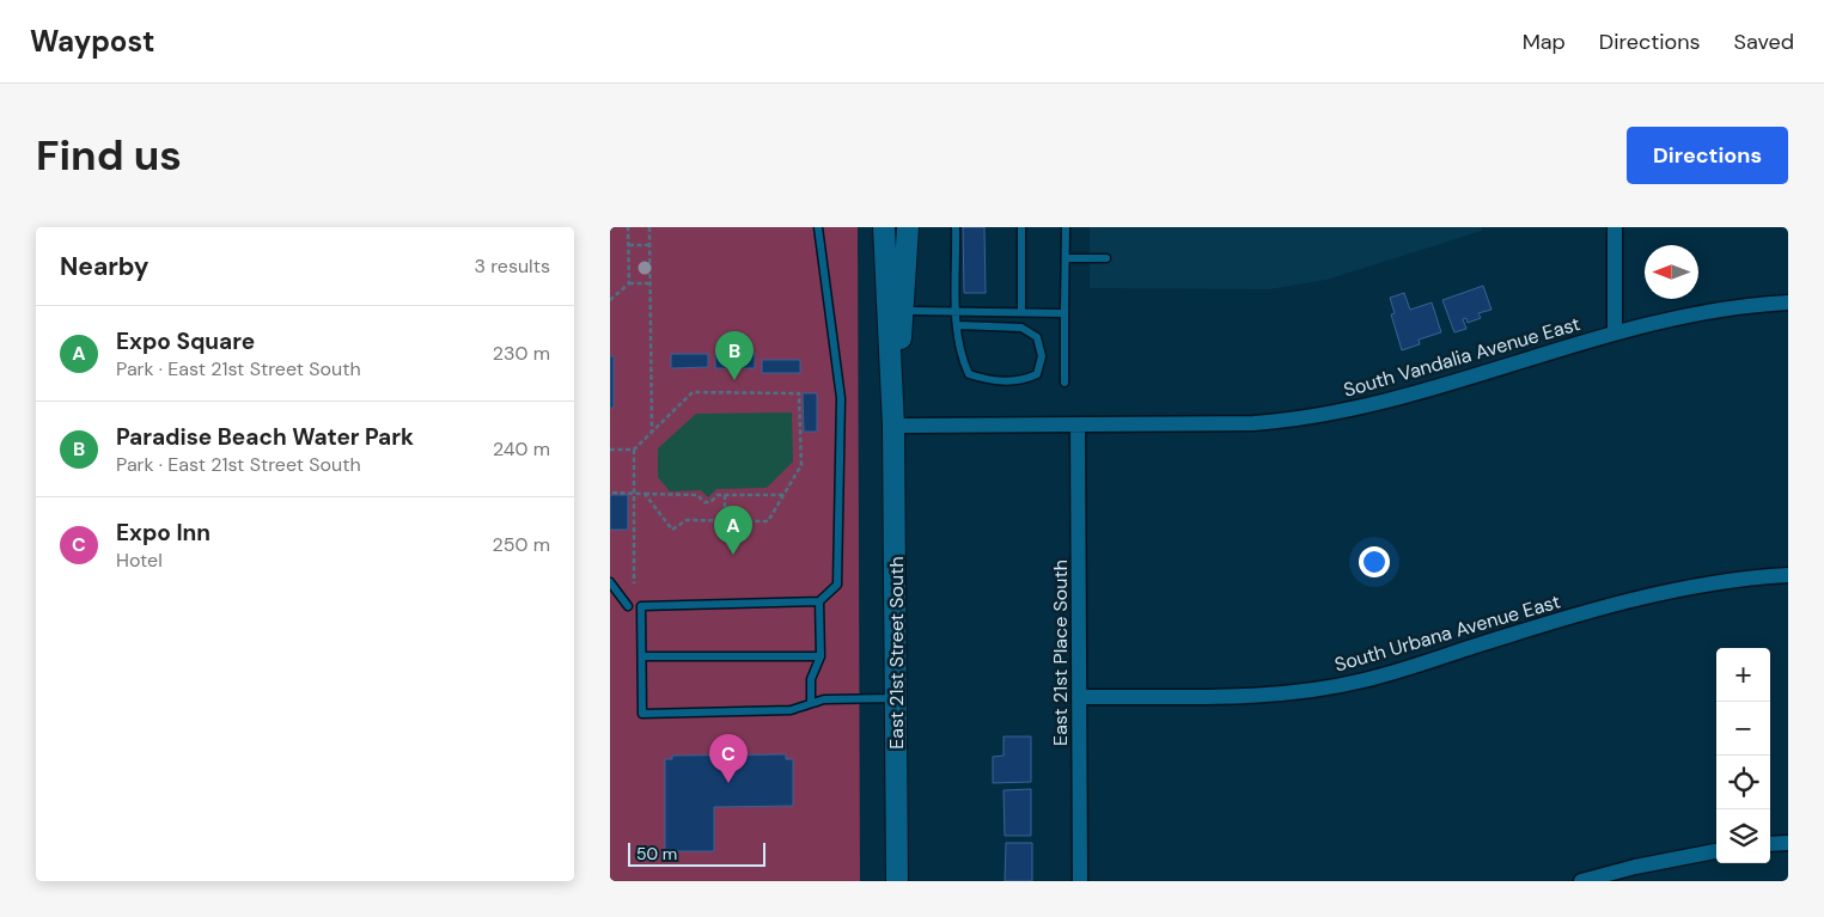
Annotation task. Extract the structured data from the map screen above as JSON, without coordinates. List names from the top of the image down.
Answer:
{
  "streets": {
    "main road": ["East 21st Street South"],
    "street": ["South Vandalia Avenue East", "South Urbana Avenue East", "East 21st Place South"]
  },
  "crossings": [
    ["South Vandalia Avenue East", "East 21st Street South"],
    ["South Vandalia Avenue East", "East 21st Place South"],
    ["South Urbana Avenue East", "East 21st Place South"]
  ],
  "scale_bar": "50 m",
  "north": "left",
  "page": {
    "header": "Waypost",
    "nav": ["Map", "Directions", "Saved"],
    "buttons": "Directions",
    "title": "Find us",
    "heading": ["Nearby", "3 results"],
    "list": [
      {
        "mark": "A",
        "name": "Expo Square",
        "note": "Park · East 21st Street South",
        "value": "230 m"
      },
      {
        "mark": "B",
        "name": "Paradise Beach Water Park",
        "note": "Park · East 21st Street South",
        "value": "240 m"
      },
      {
        "mark": "C",
        "name": "Expo Inn",
        "note": "Hotel",
        "value": "250 m"
      }
    ],
    "pins": ["B", "A", "C"],
    "map_buttons": ["+", "−"],
    "scale": "50 m"
  }
}
